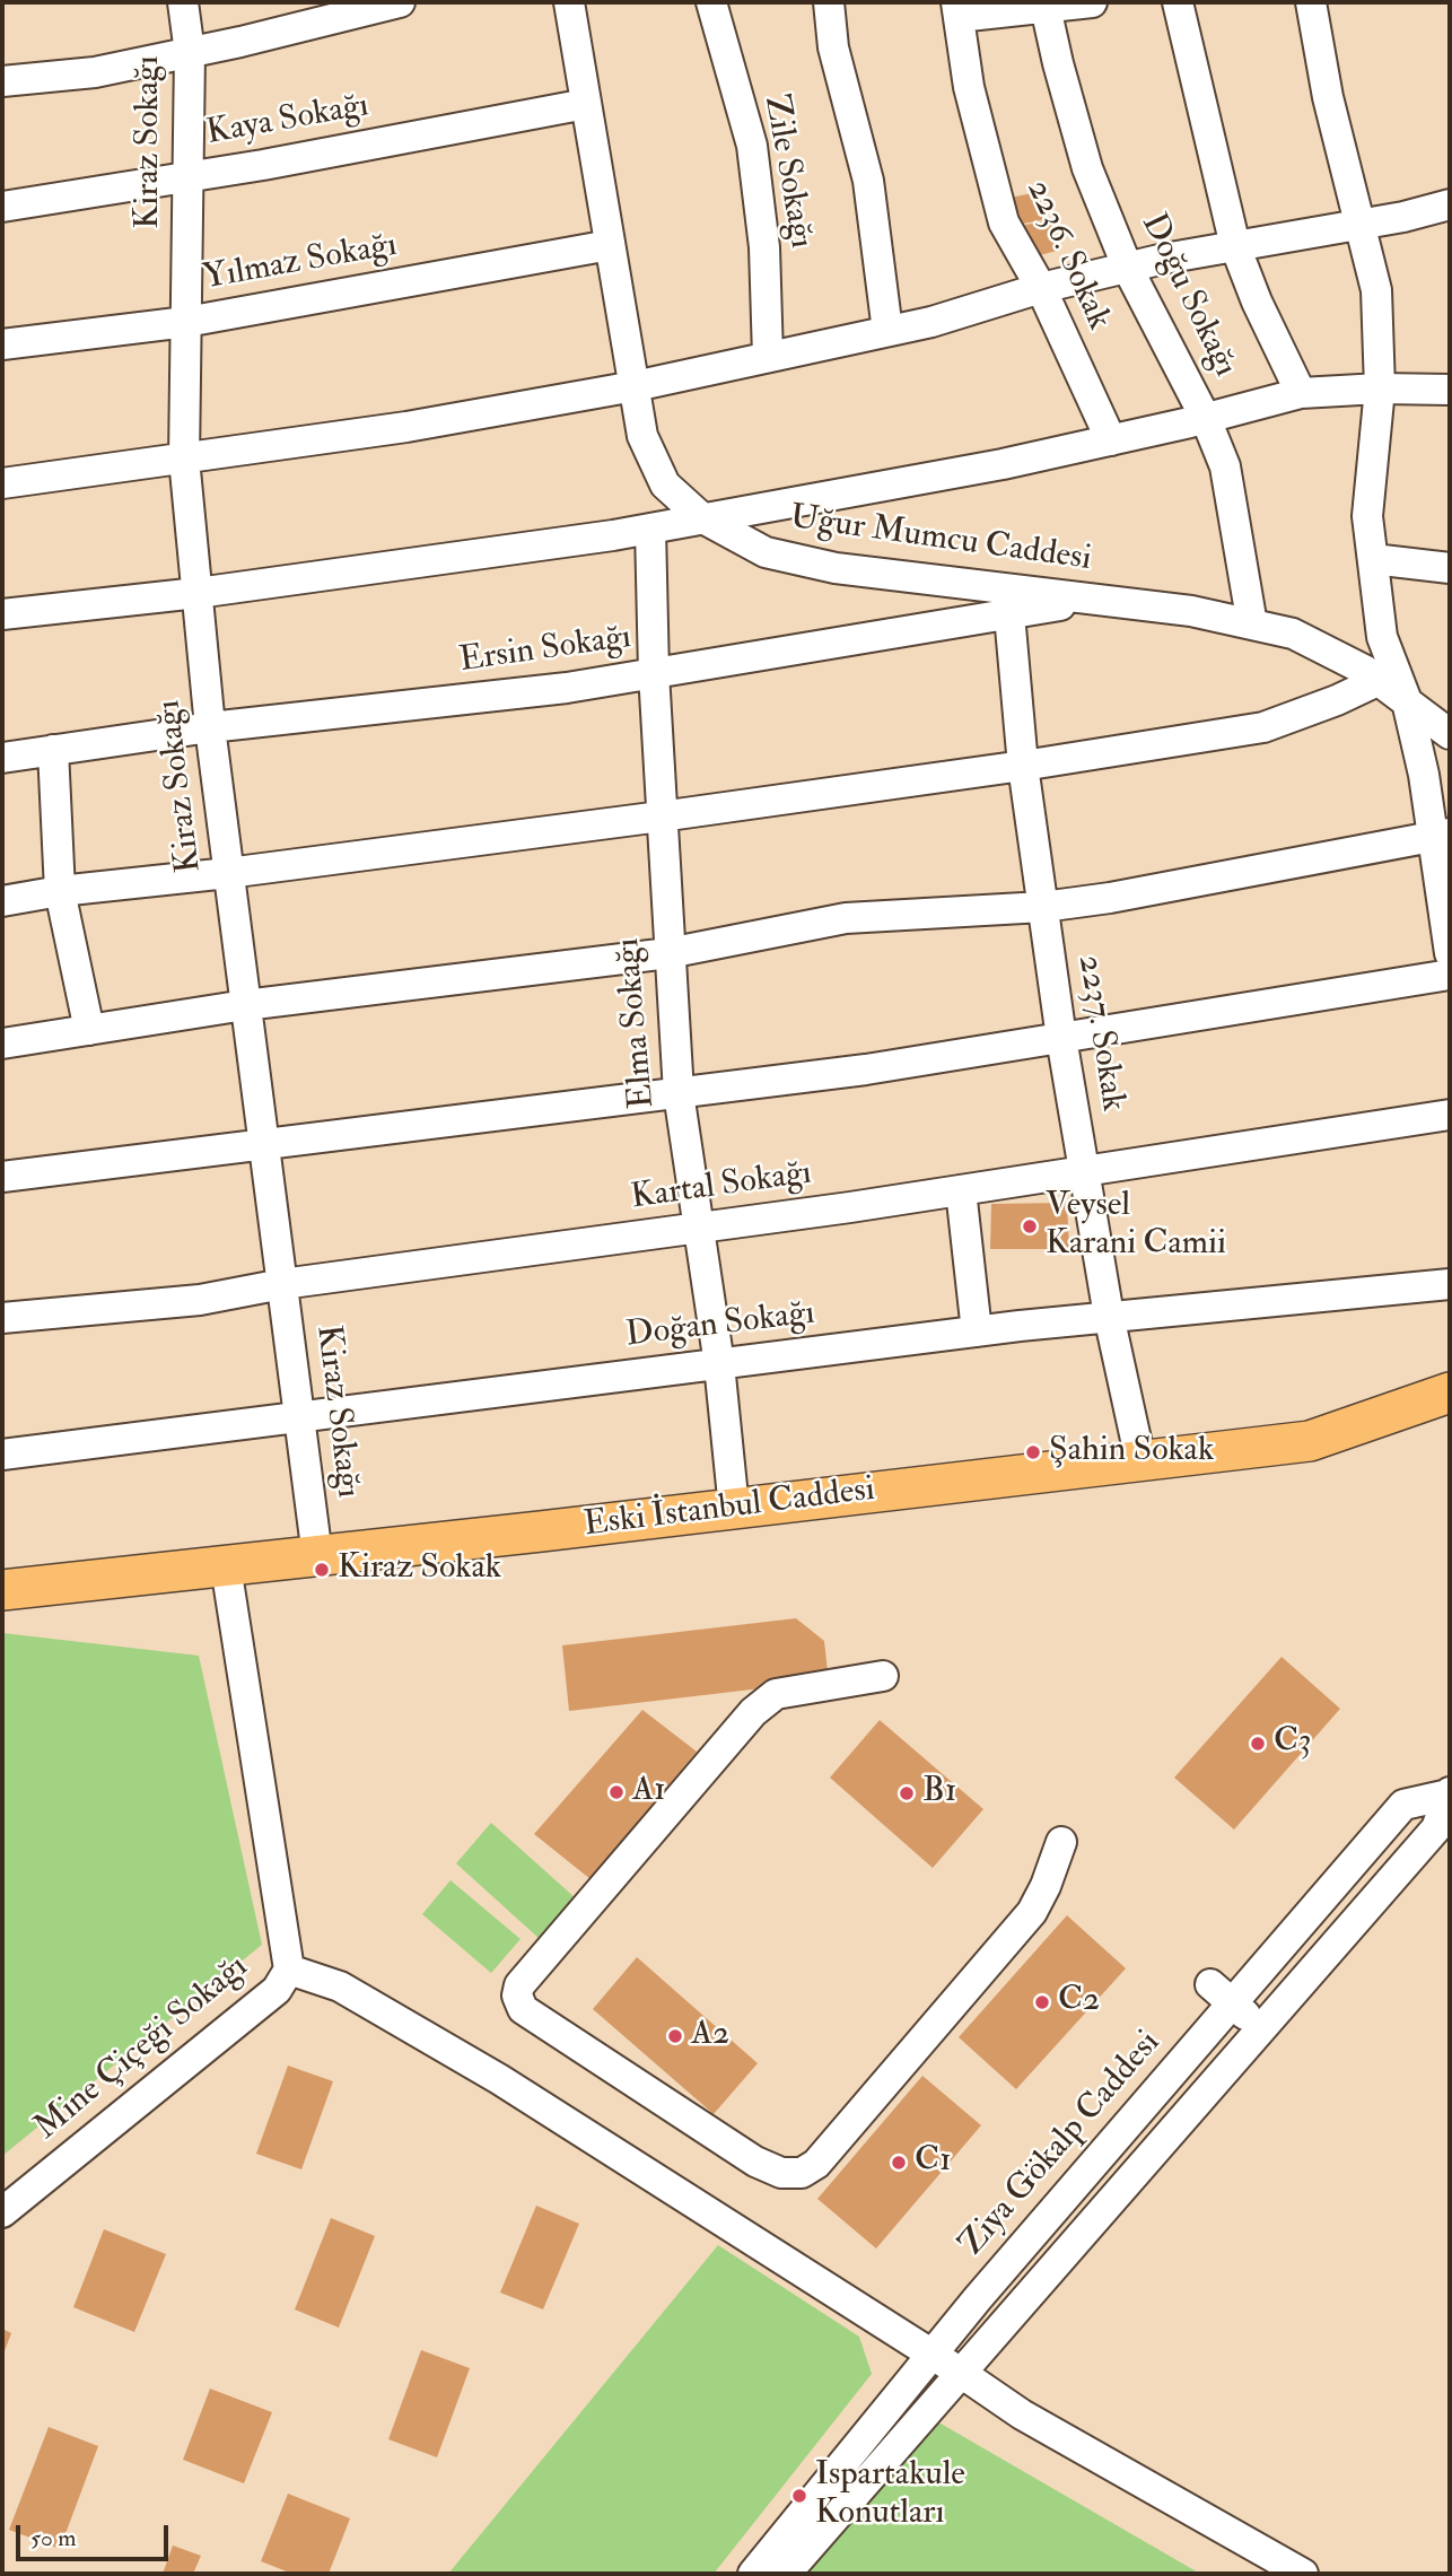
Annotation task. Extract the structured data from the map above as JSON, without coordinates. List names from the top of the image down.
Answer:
{
  "streets": {
    "main road": ["Eski İstanbul Caddesi"],
    "street": [
      "Kaya Sokağı",
      "Kiraz Sokağı",
      "Zile Sokağı",
      "2236. Sokak",
      "Yılmaz Sokağı",
      "Doğu Sokağı",
      "Uğur Mumcu Caddesi",
      "Ersin Sokağı",
      "Elma Sokağı",
      "2237. Sokak",
      "Kartal Sokağı",
      "Doğan Sokağı",
      "Mine Çiçeği Sokağı",
      "Ziya Gökalp Caddesi"
    ]
  },
  "crossings": [
    ["Kaya Sokağı", "Kiraz Sokağı"],
    ["Kaya Sokağı", "Uğur Mumcu Caddesi"],
    ["Kiraz Sokağı", "Yılmaz Sokağı"],
    ["Kiraz Sokağı", "Ersin Sokağı"],
    ["Kiraz Sokağı", "Kartal Sokağı"],
    ["Kiraz Sokağı", "Doğan Sokağı"],
    ["Kiraz Sokağı", "Eski İstanbul Caddesi"],
    ["Yılmaz Sokağı", "Uğur Mumcu Caddesi"],
    ["Doğu Sokağı", "Uğur Mumcu Caddesi"],
    ["Uğur Mumcu Caddesi", "Ersin Sokağı"],
    ["Ersin Sokağı", "Elma Sokağı"],
    ["Ersin Sokağı", "2237. Sokak"],
    ["Elma Sokağı", "Kartal Sokağı"],
    ["Elma Sokağı", "Doğan Sokağı"],
    ["Elma Sokağı", "Eski İstanbul Caddesi"],
    ["2237. Sokak", "Kartal Sokağı"],
    ["2237. Sokak", "Doğan Sokağı"],
    ["2237. Sokak", "Eski İstanbul Caddesi"]
  ],
  "places": [
    "Veysel Karani Camii",
    "Şahin Sokak",
    "Kiraz Sokak",
    "C3",
    "A1",
    "B1",
    "C2",
    "A2",
    "C1",
    "Ispartakule Konutları"
  ],
  "scale_bar": "50 m"
}
